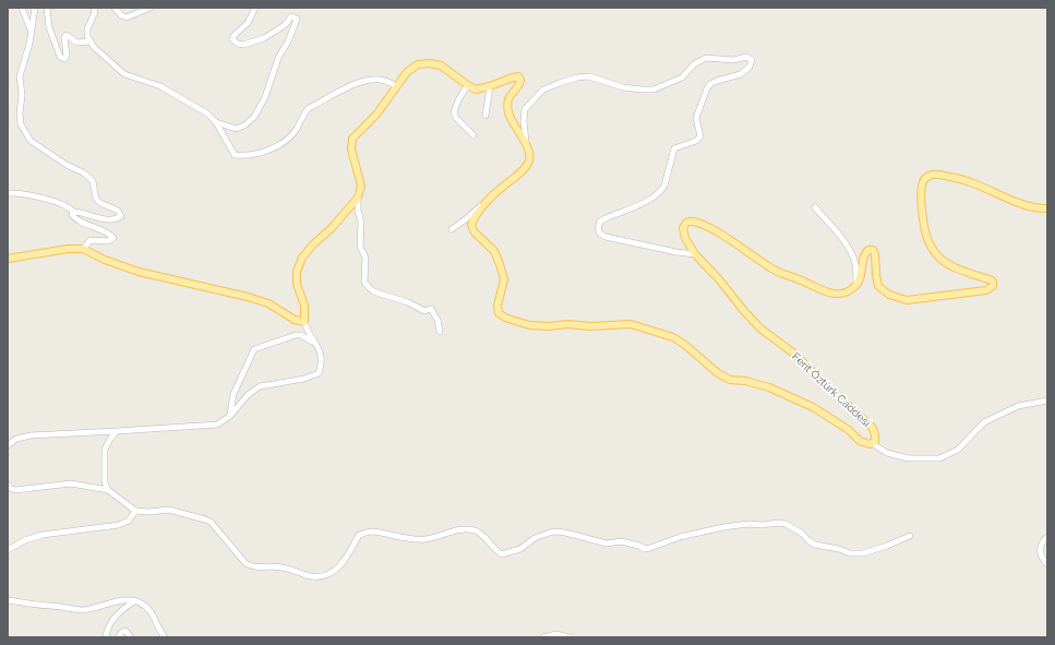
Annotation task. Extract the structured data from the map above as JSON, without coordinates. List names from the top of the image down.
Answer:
{
  "streets": {
    "main road": ["Ferit Öztürk Caddesi"]
  }
}
